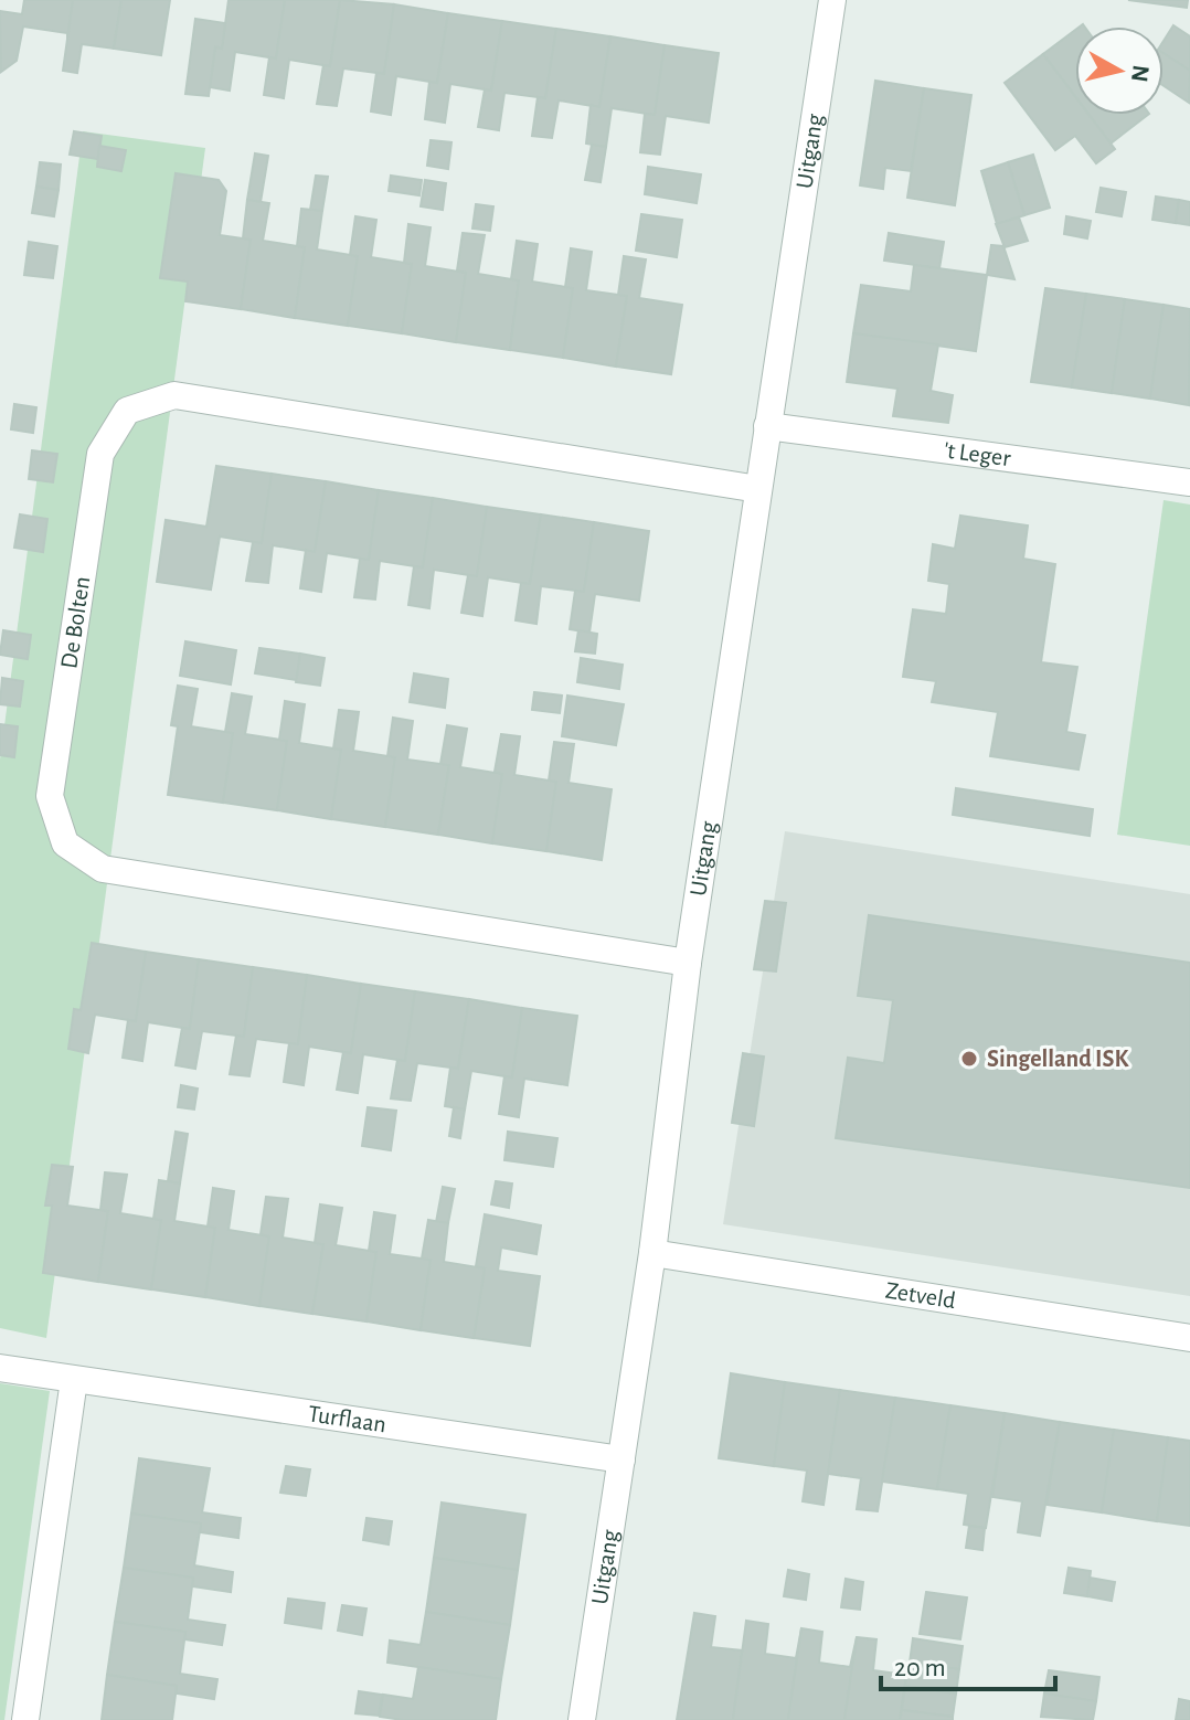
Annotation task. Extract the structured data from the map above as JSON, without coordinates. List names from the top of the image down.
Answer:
{
  "streets": {
    "street": [
      "Uitgang",
      "'t Leger",
      "De Bolten",
      "Zetveld",
      "Turflaan"
    ]
  },
  "crossings": [
    ["Uitgang", "'t Leger"],
    ["Uitgang", "De Bolten"],
    ["Uitgang", "Zetveld"],
    ["Uitgang", "Turflaan"]
  ],
  "places": ["Singelland ISK"],
  "scale_bar": "20 m",
  "north": "right"
}
